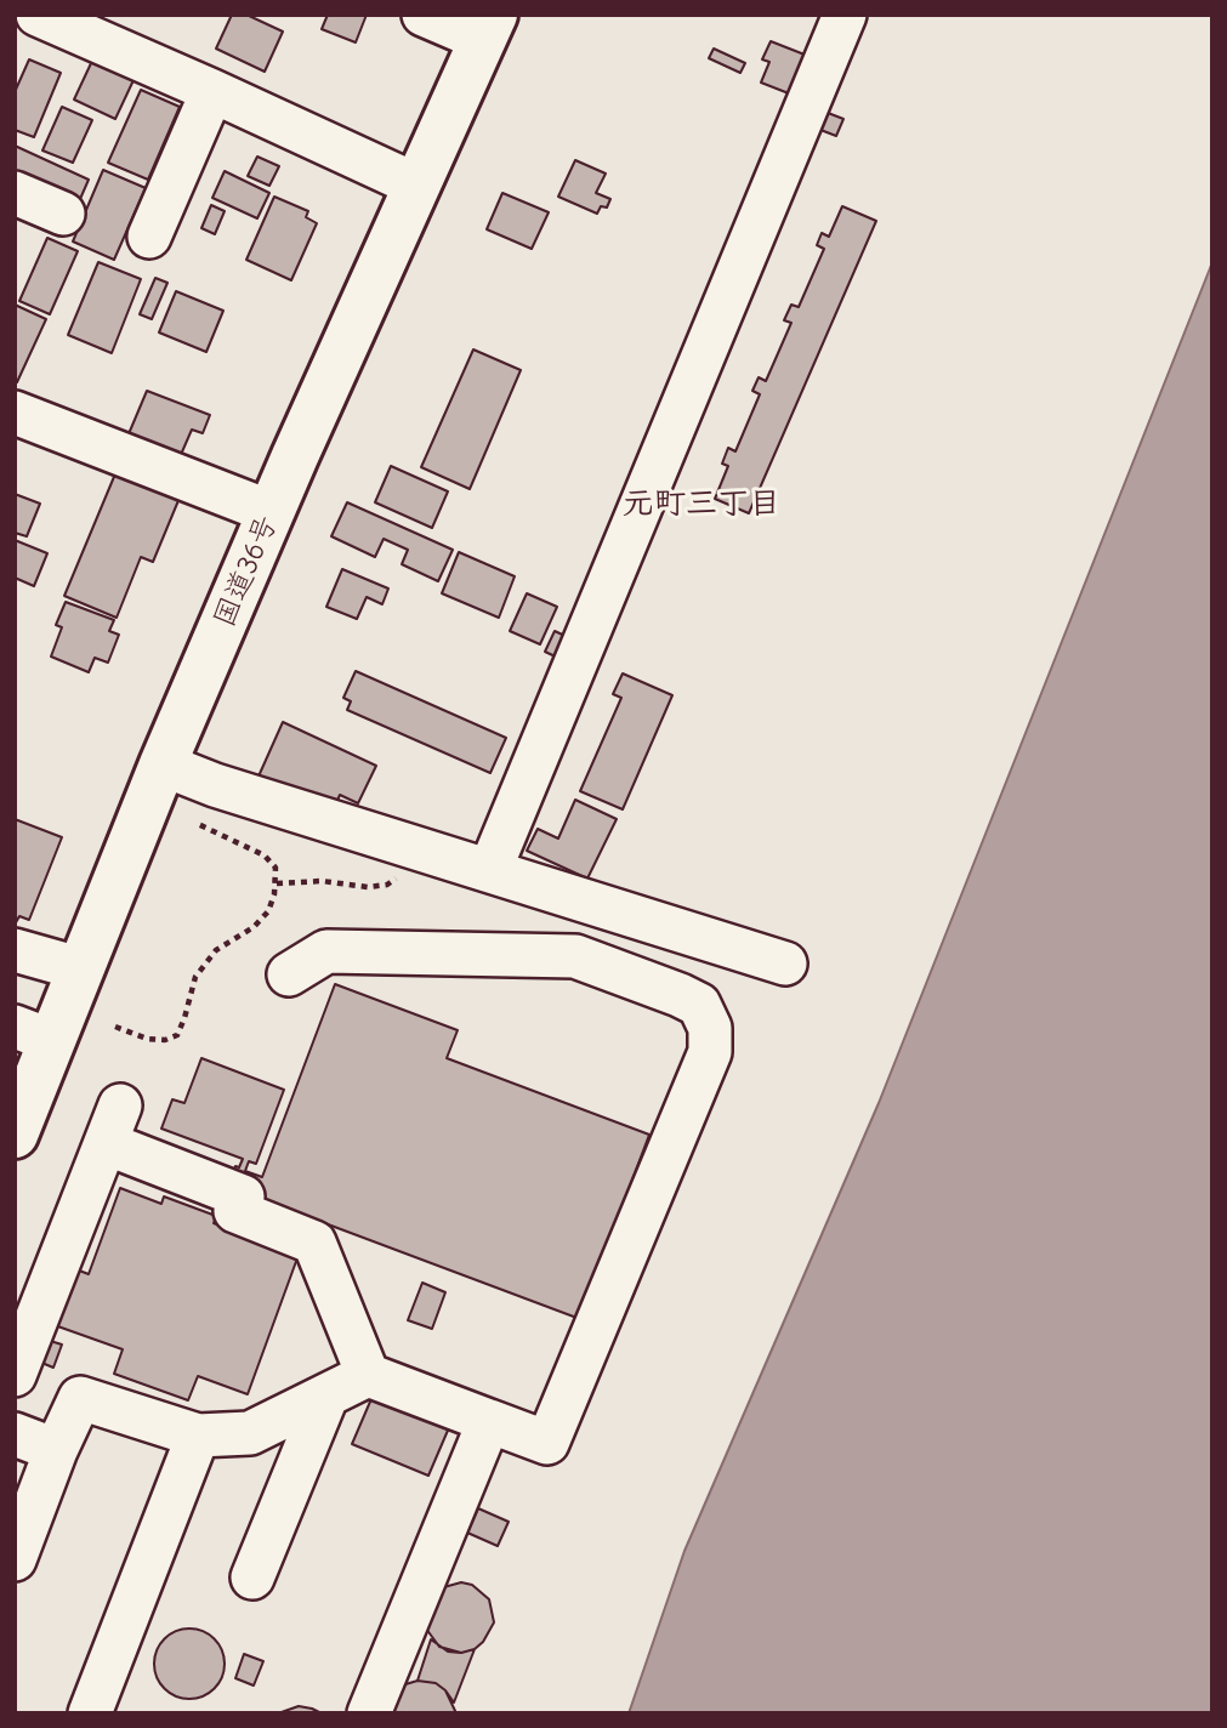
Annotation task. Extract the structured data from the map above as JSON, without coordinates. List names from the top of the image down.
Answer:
{
  "streets": {
    "highway": ["国道36号"]
  },
  "districts": ["元町三丁目"]
}
